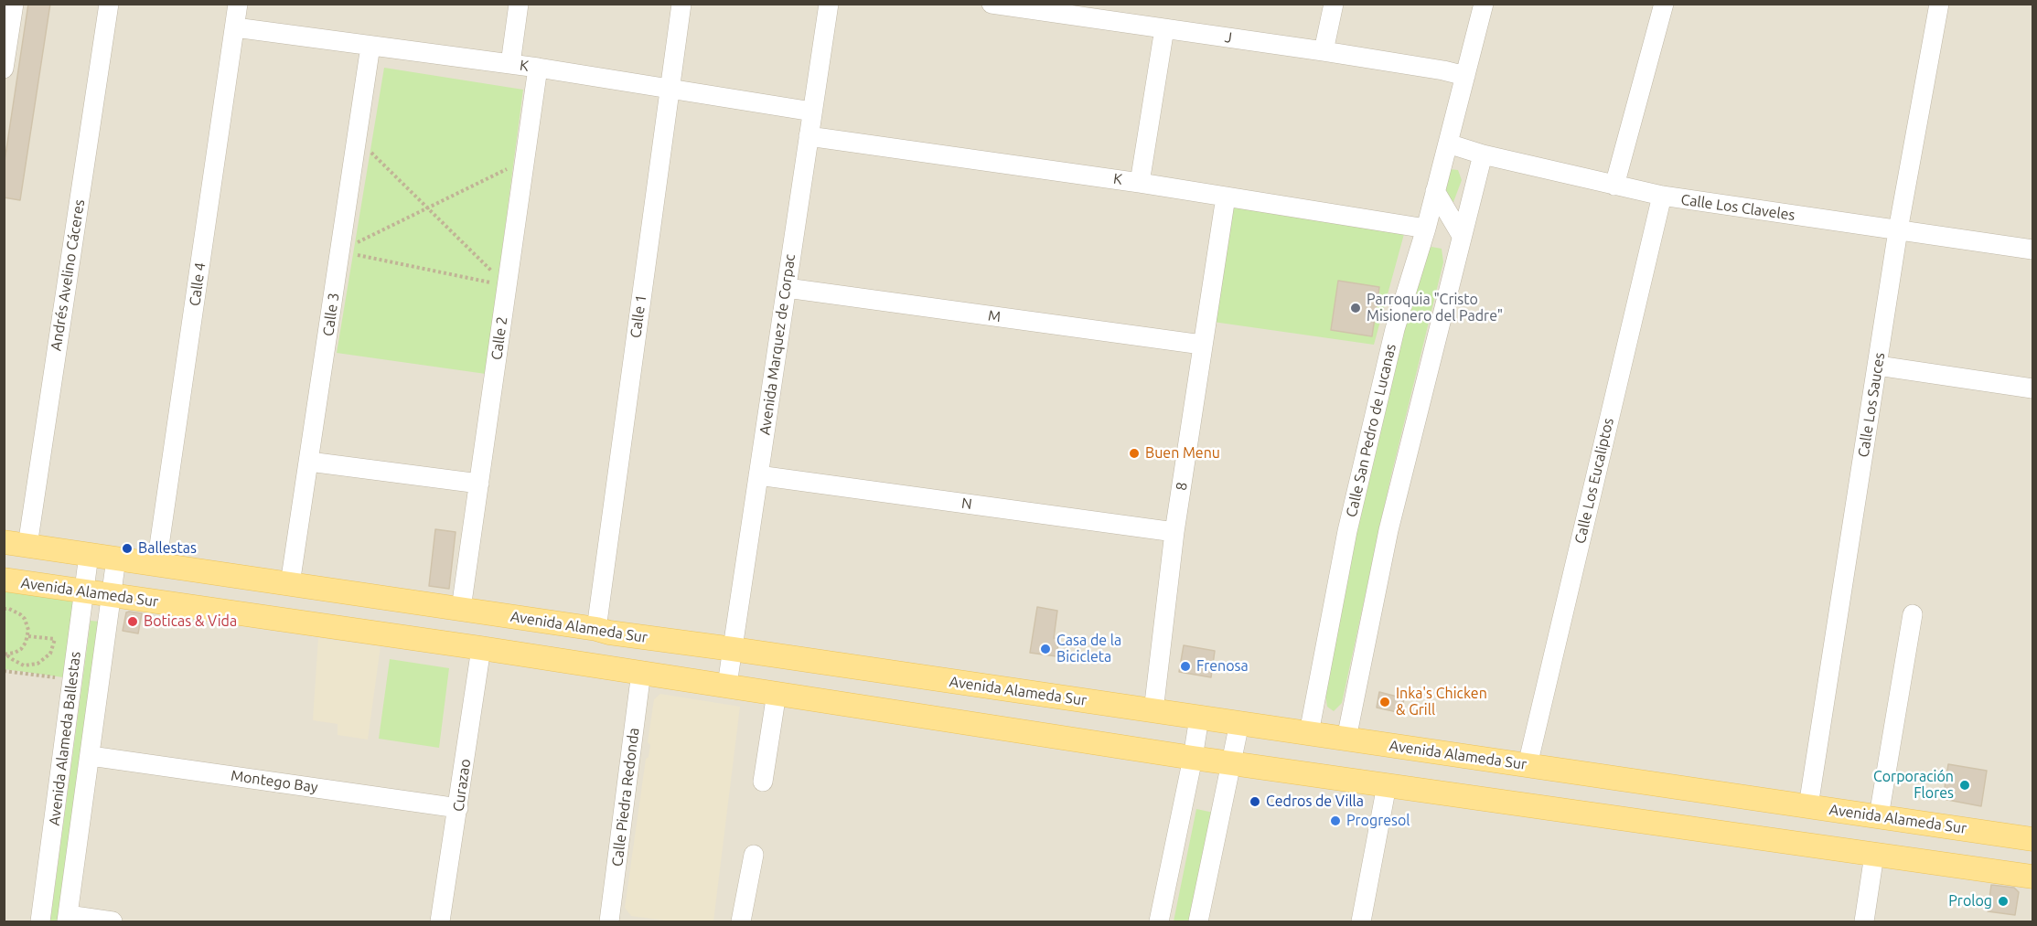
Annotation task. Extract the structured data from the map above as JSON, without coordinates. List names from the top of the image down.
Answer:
{
  "streets": {
    "main road": ["Avenida Alameda Sur"],
    "street": [
      "J",
      "K",
      "Calle Los Claveles",
      "Andrés Avelino Cáceres",
      "Calle 4",
      "Calle 3",
      "Calle 1",
      "M",
      "Calle 2",
      "Avenida Marquez de Corpac",
      "Calle Los Sauces",
      "Calle San Pedro de Lucanas",
      "Calle Los Eucaliptos",
      "8",
      "N",
      "Avenida Alameda Ballestas",
      "Montego Bay",
      "Curazao",
      "Calle Piedra Redonda"
    ]
  },
  "crossings": [
    ["J", "Calle San Pedro de Lucanas"],
    ["K", "Calle 4"],
    ["K", "Calle 3"],
    ["K", "Calle 1"],
    ["K", "Calle 2"],
    ["K", "Avenida Marquez de Corpac"],
    ["K", "Calle San Pedro de Lucanas"],
    ["K", "8"],
    ["Calle Los Claveles", "Calle Los Sauces"],
    ["Calle Los Claveles", "Calle San Pedro de Lucanas"],
    ["Calle Los Claveles", "Calle Los Eucaliptos"],
    ["Andrés Avelino Cáceres", "Avenida Alameda Sur"],
    ["Calle 4", "Avenida Alameda Sur"],
    ["Calle 3", "Avenida Alameda Sur"],
    ["Calle 1", "Avenida Alameda Sur"],
    ["M", "Avenida Marquez de Corpac"],
    ["M", "8"],
    ["Calle 2", "Avenida Alameda Sur"],
    ["Avenida Marquez de Corpac", "N"],
    ["Avenida Marquez de Corpac", "Avenida Alameda Sur"],
    ["Calle Los Sauces", "Avenida Alameda Sur"],
    ["Calle San Pedro de Lucanas", "Avenida Alameda Sur"],
    ["Calle Los Eucaliptos", "Avenida Alameda Sur"],
    ["8", "N"],
    ["8", "Avenida Alameda Sur"],
    ["Avenida Alameda Sur", "Avenida Alameda Ballestas"],
    ["Avenida Alameda Sur", "Curazao"],
    ["Avenida Alameda Sur", "Calle Piedra Redonda"],
    ["Avenida Alameda Ballestas", "Montego Bay"],
    ["Montego Bay", "Curazao"]
  ],
  "places": [
    "Parroquia \"Cristo Misionero del Padre\"",
    "Buen Menu",
    "Ballestas",
    "Boticas & Vida",
    "Casa de la Bicicleta",
    "Frenosa",
    "Inka's Chicken & Grill",
    "Corporación Flores",
    "Cedros de Villa",
    "Progresol",
    "Prolog"
  ]
}
